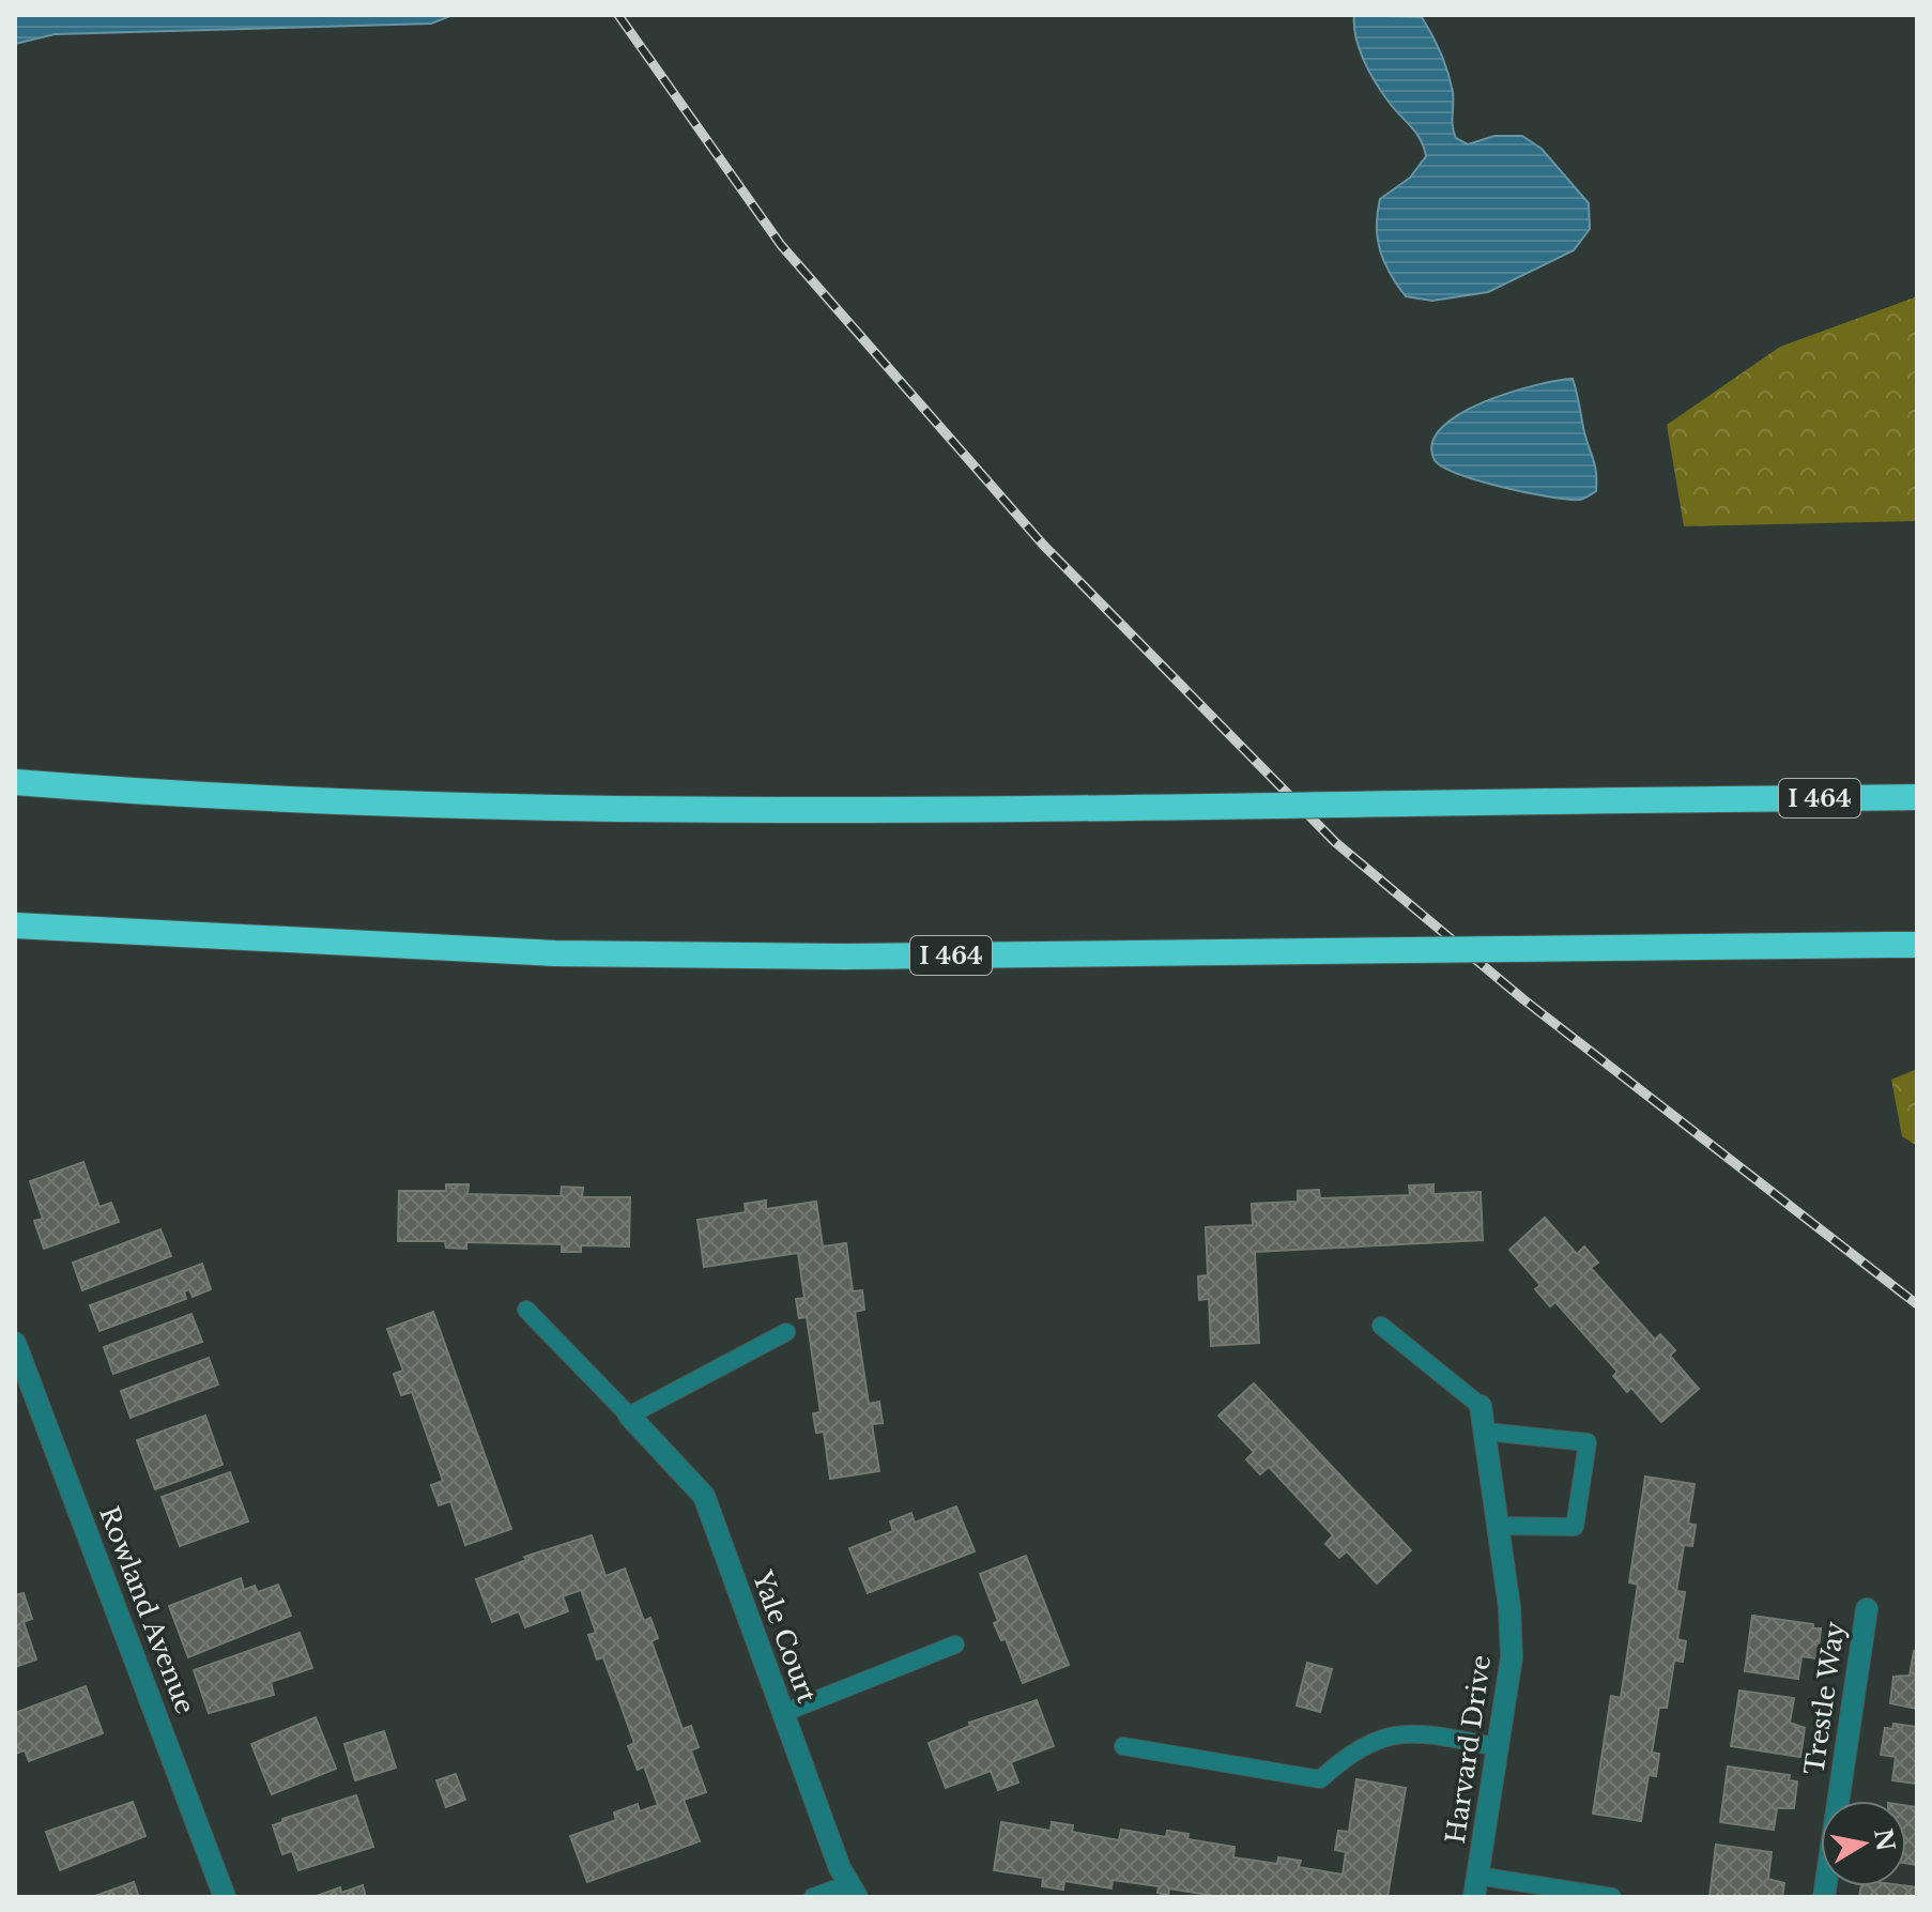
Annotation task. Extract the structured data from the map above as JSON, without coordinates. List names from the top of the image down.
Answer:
{
  "streets": {
    "highway": ["I 464"],
    "street": [
      "Rowland Avenue",
      "Yale Court",
      "Trestle Way",
      "Harvard Drive"
    ]
  },
  "north": "right"
}
